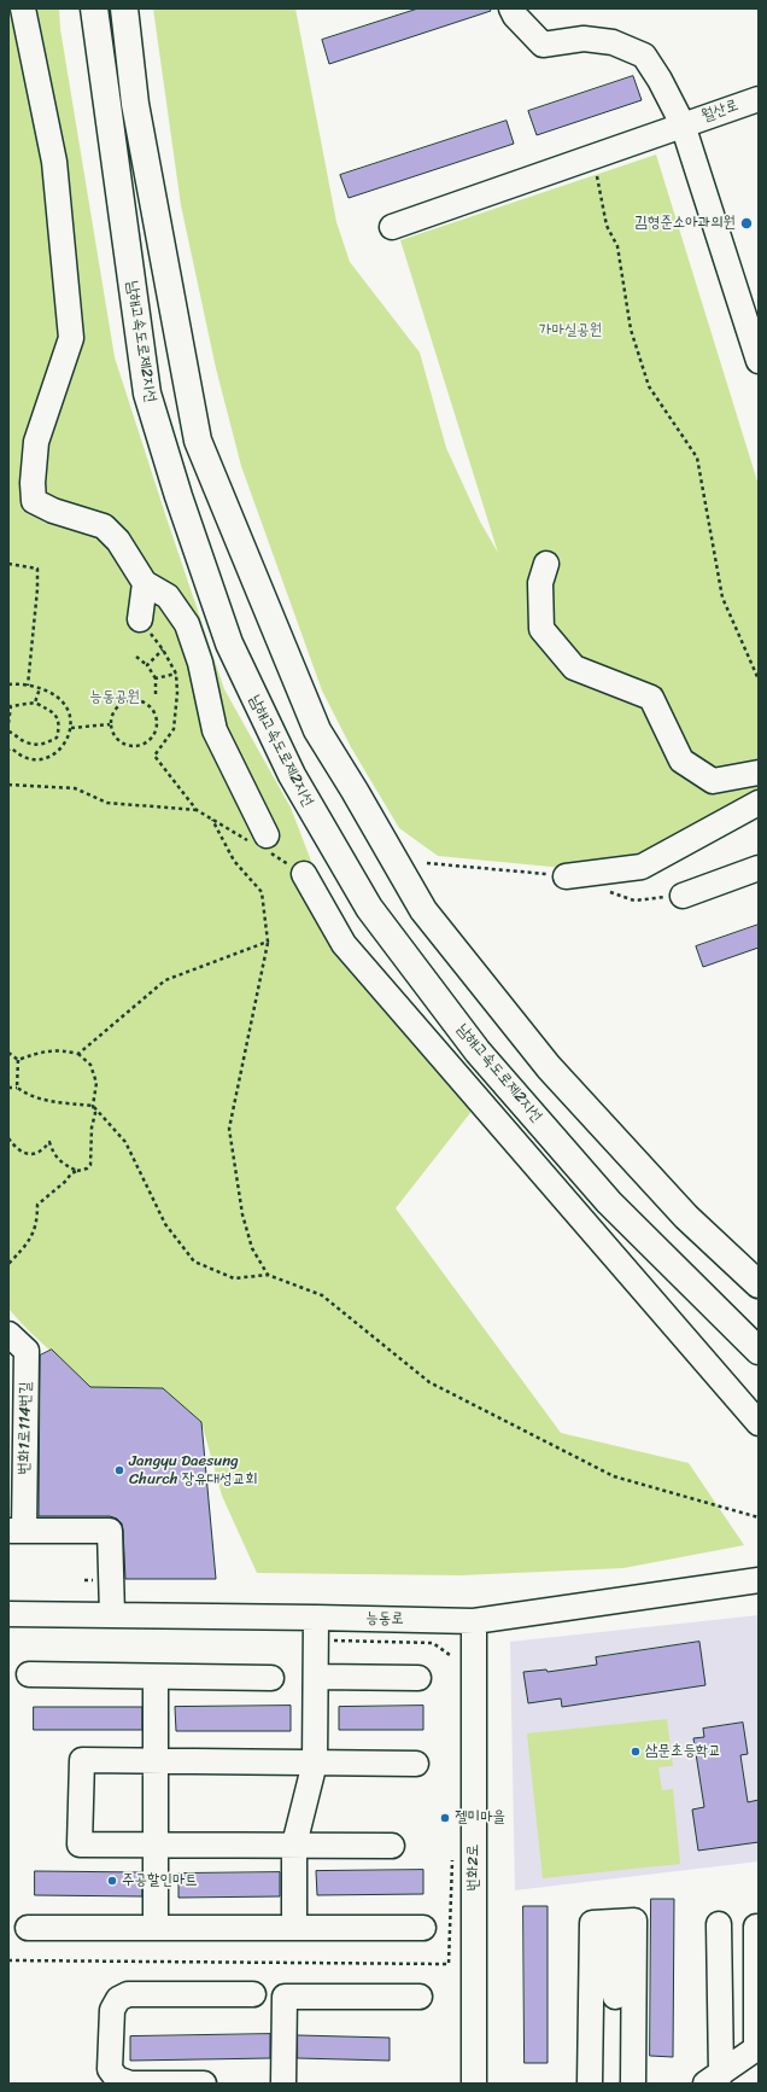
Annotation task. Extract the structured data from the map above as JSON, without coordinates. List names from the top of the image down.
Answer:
{
  "streets": {
    "highway": ["남해고속도로제2지선"],
    "street": [
      "월산로",
      "번화1로114번길",
      "능동로",
      "번화2로"
    ]
  },
  "crossings": [
    ["번화1로114번길", "능동로"],
    ["능동로", "번화2로"]
  ],
  "parks": ["가마실공원", "능동공원"],
  "places": [
    "김형준소아과의원",
    "Jangyu Daesung Church 장유대성교회",
    "삼문초등학교",
    "젤미마을",
    "주공할인마트"
  ]
}
